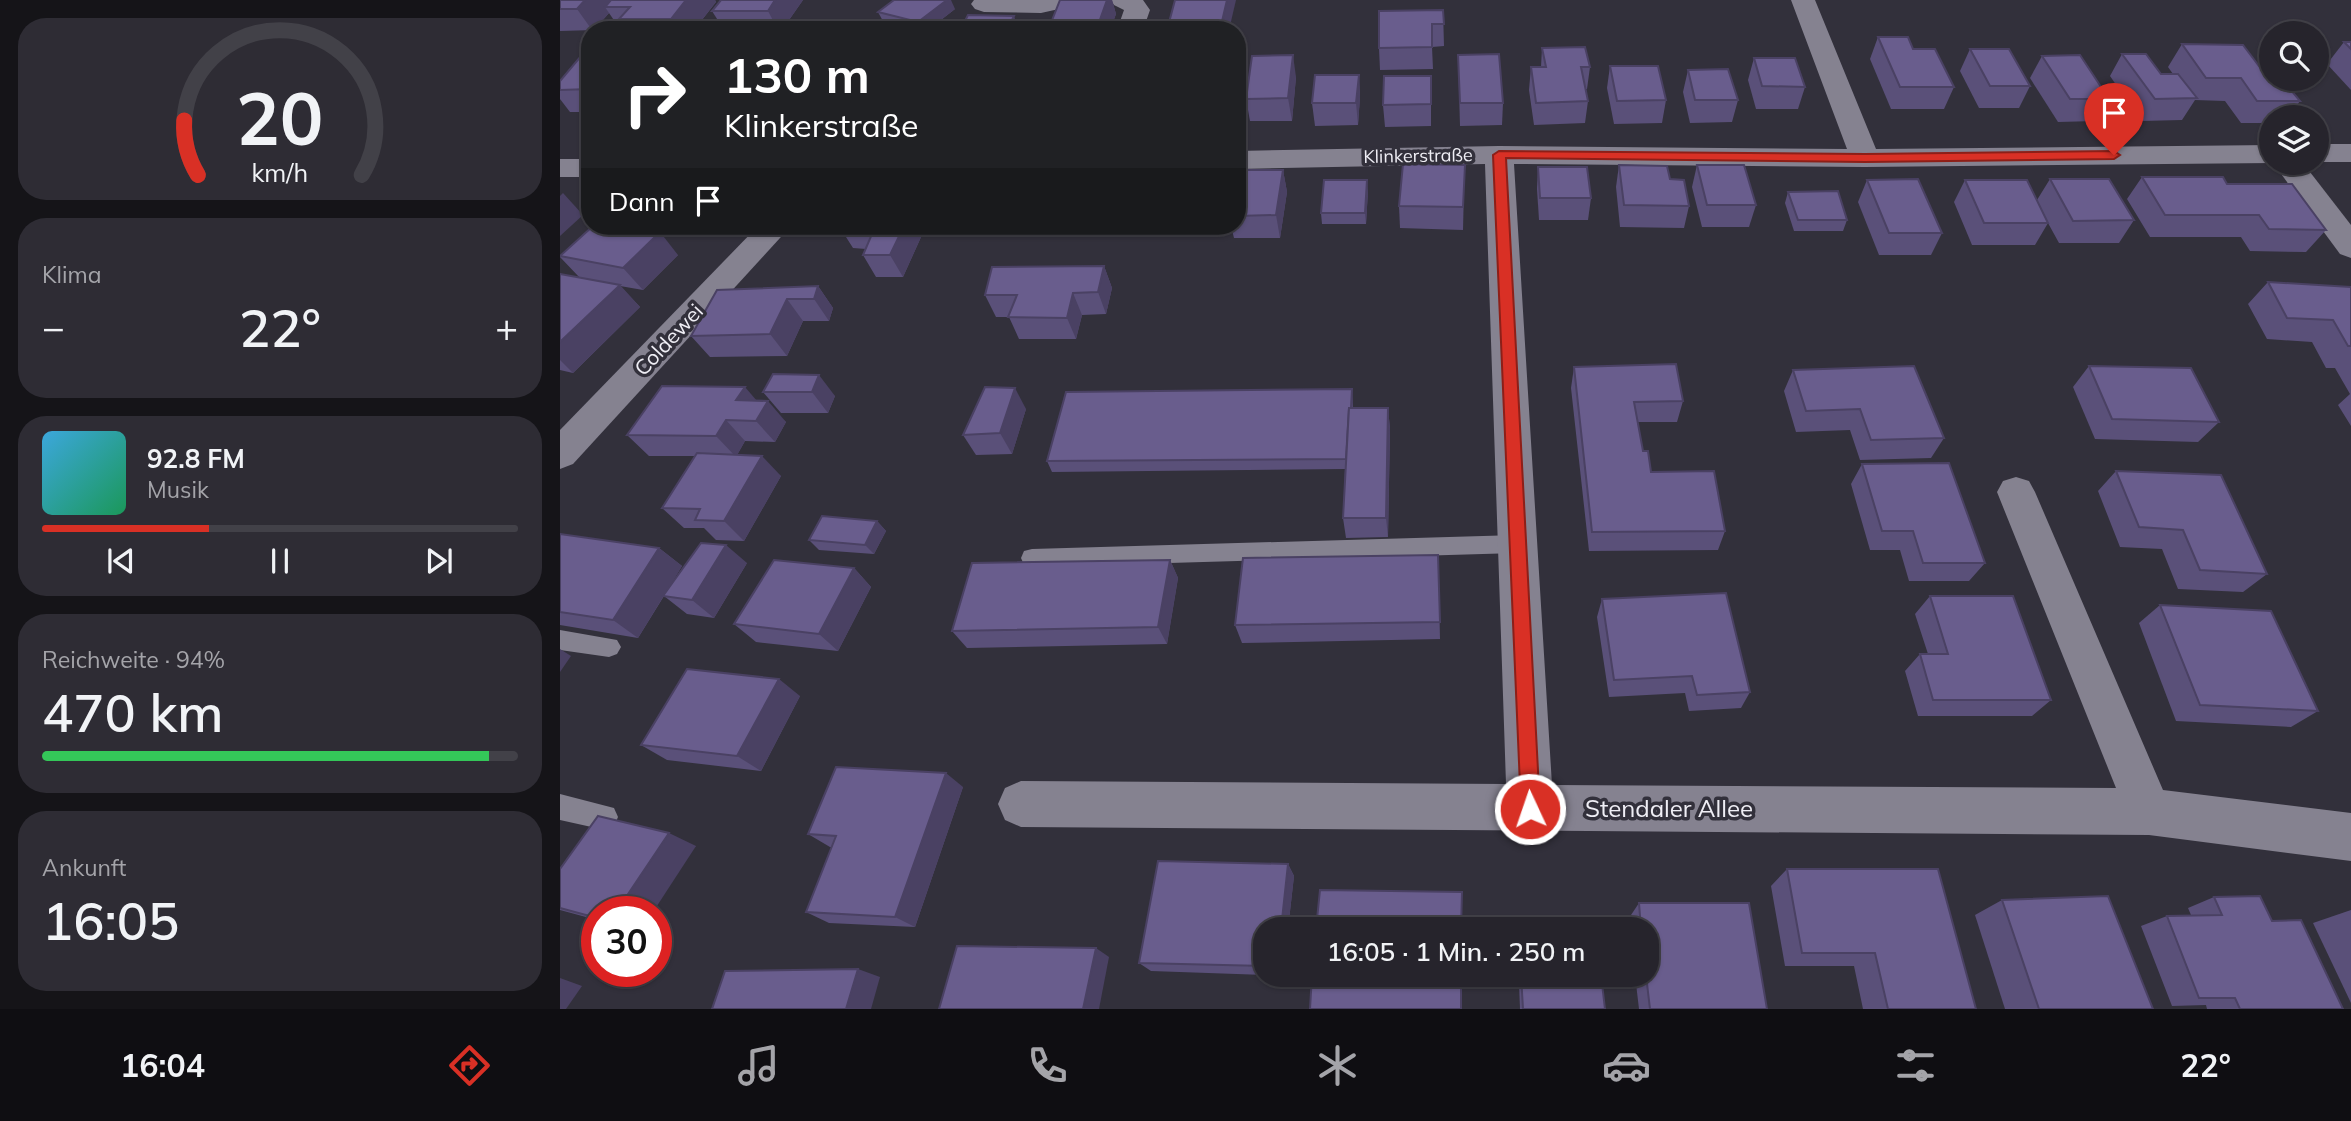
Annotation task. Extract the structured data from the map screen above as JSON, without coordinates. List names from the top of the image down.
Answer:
{
  "streets": {
    "street": ["Klinkerstraße", "Coldewei", "Stendaler Allee"]
  },
  "page": {
    "turn": ["130 m", "Klinkerstraße"],
    "then": "Dann",
    "tile": [
      "Klima",
      ["Reichweite · 94%", "470 km"],
      ["Ankunft", "16:05"]
    ],
    "heat": ["−", "22°", "+"],
    "song": ["92.8 FM", "Musik"],
    "limit": "30",
    "trip": "16:05 · 1 Min. · 250 m",
    "tabs": ["16:04", "22°"],
    "gauge": ["20", "km/h"]
  }
}
